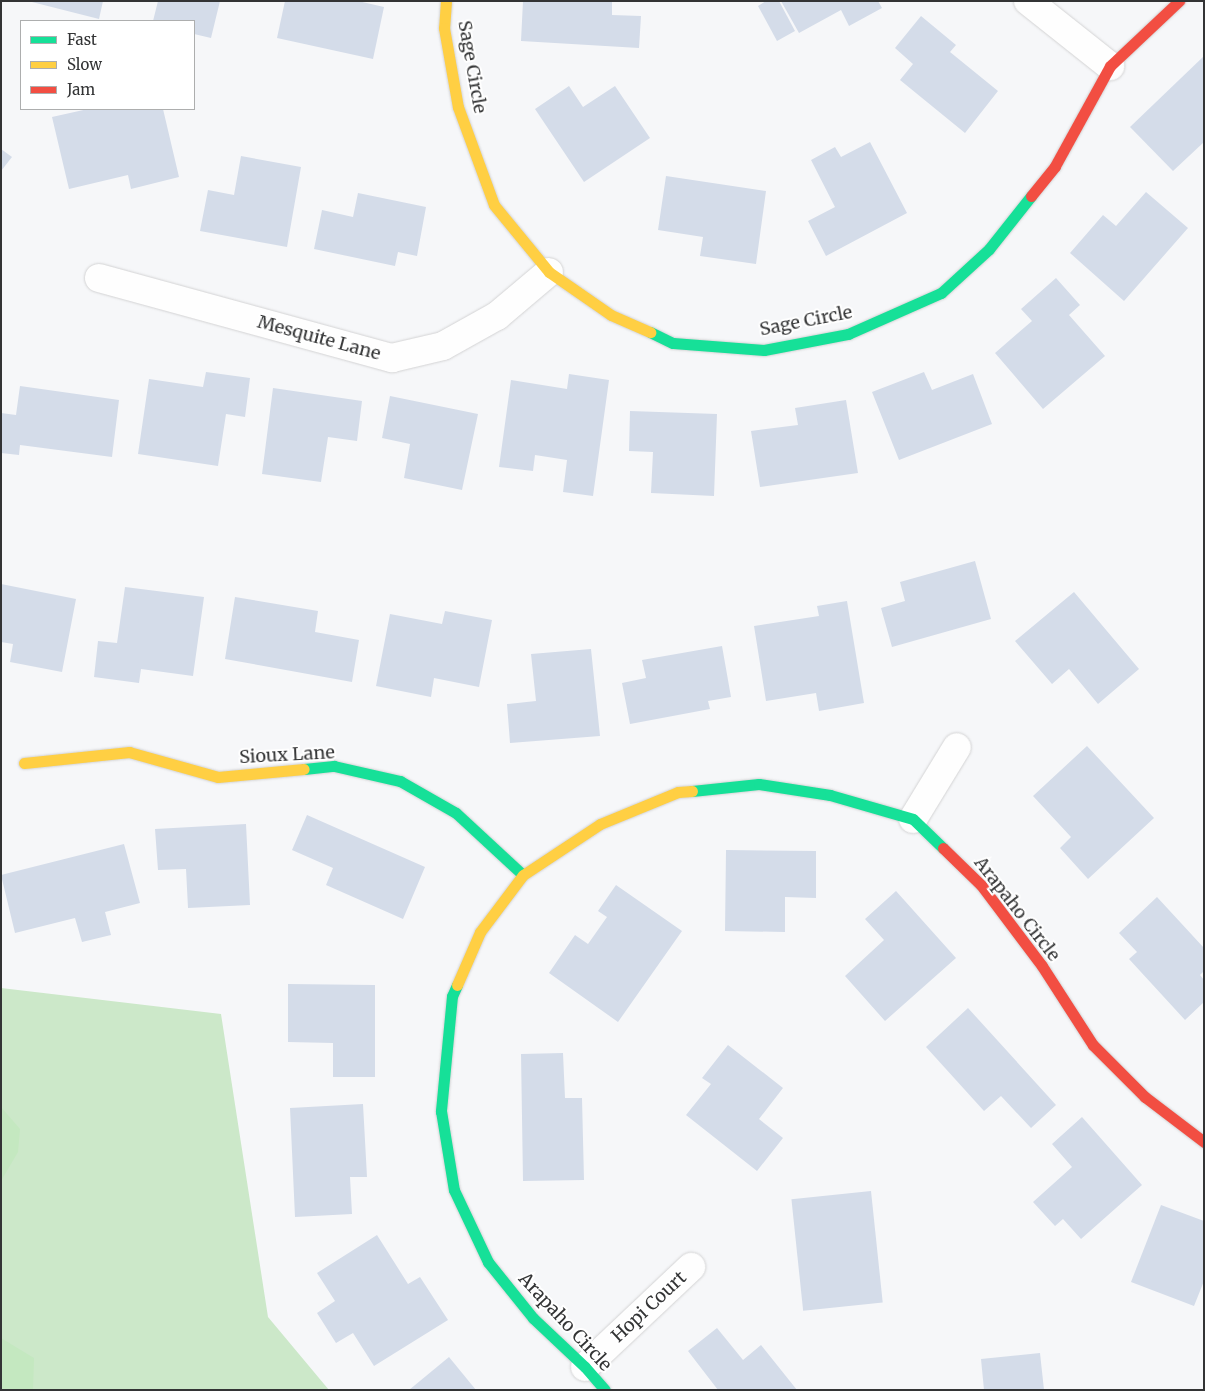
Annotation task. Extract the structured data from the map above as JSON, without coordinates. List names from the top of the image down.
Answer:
{
  "streets": {
    "street": [
      "Sage Circle",
      "Mesquite Lane",
      "Sioux Lane",
      "Arapaho Circle",
      "Hopi Court"
    ]
  },
  "crossings": [
    ["Sage Circle", "Mesquite Lane"],
    ["Sioux Lane", "Arapaho Circle"],
    ["Arapaho Circle", "Hopi Court"]
  ],
  "legend": ["Fast", "Slow", "Jam"]
}
